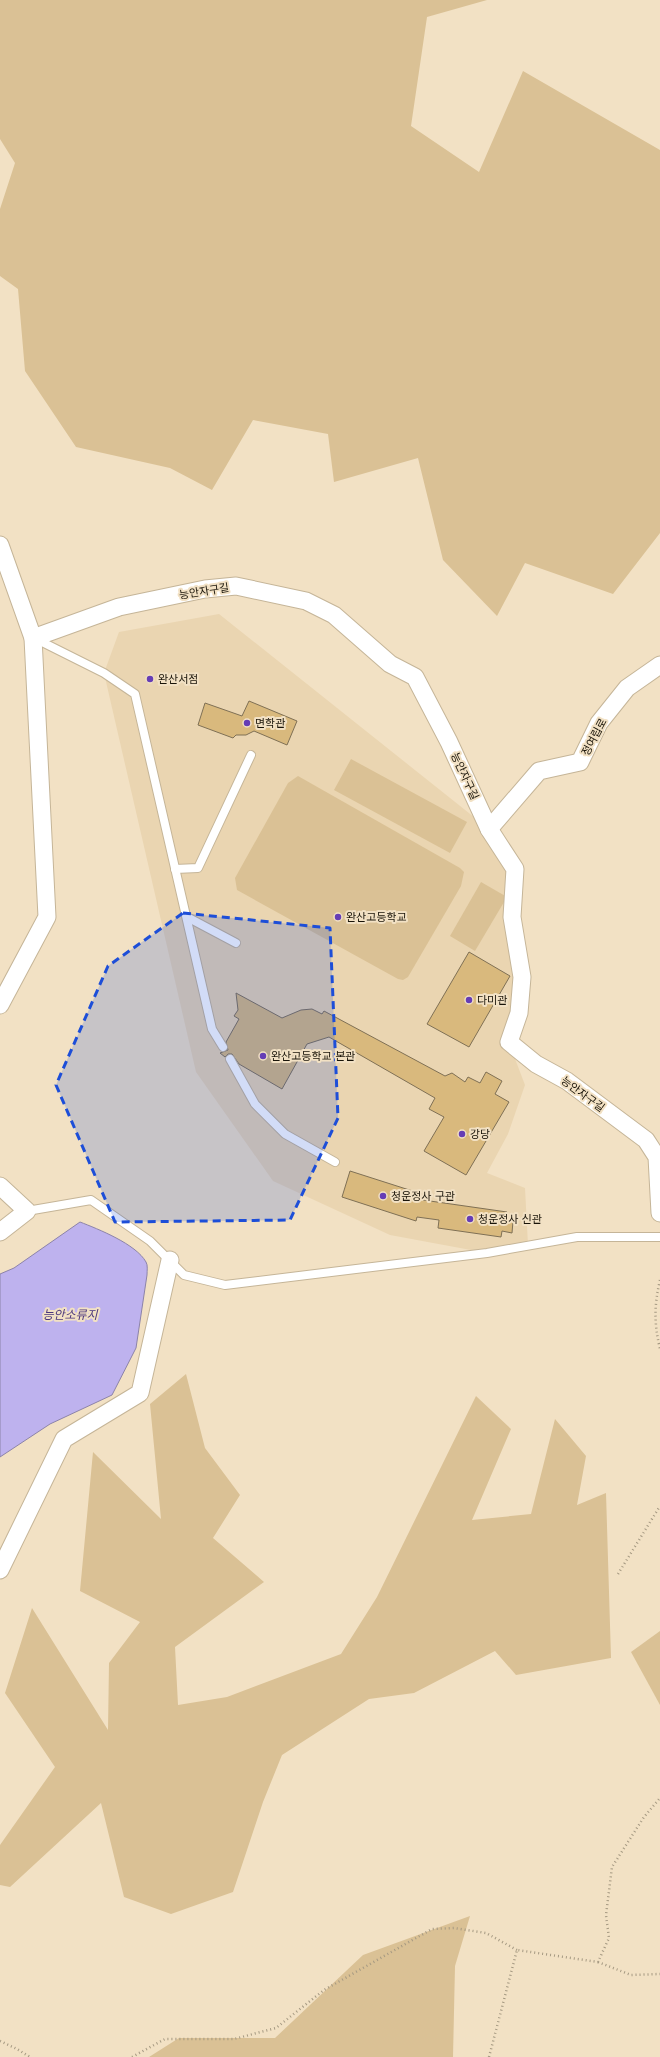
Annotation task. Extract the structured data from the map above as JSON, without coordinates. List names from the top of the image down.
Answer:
{
  "streets": {
    "street": ["능안자구길", "정여립로"]
  },
  "crossings": [
    ["능안자구길", "정여립로"]
  ],
  "water": ["능안소류지"],
  "places": [
    "완산서점",
    "면학관",
    "완산고등학교",
    "다미관",
    "완산고등학교 본관",
    "강당",
    "청운정사 구관",
    "청운정사 신관"
  ]
}
